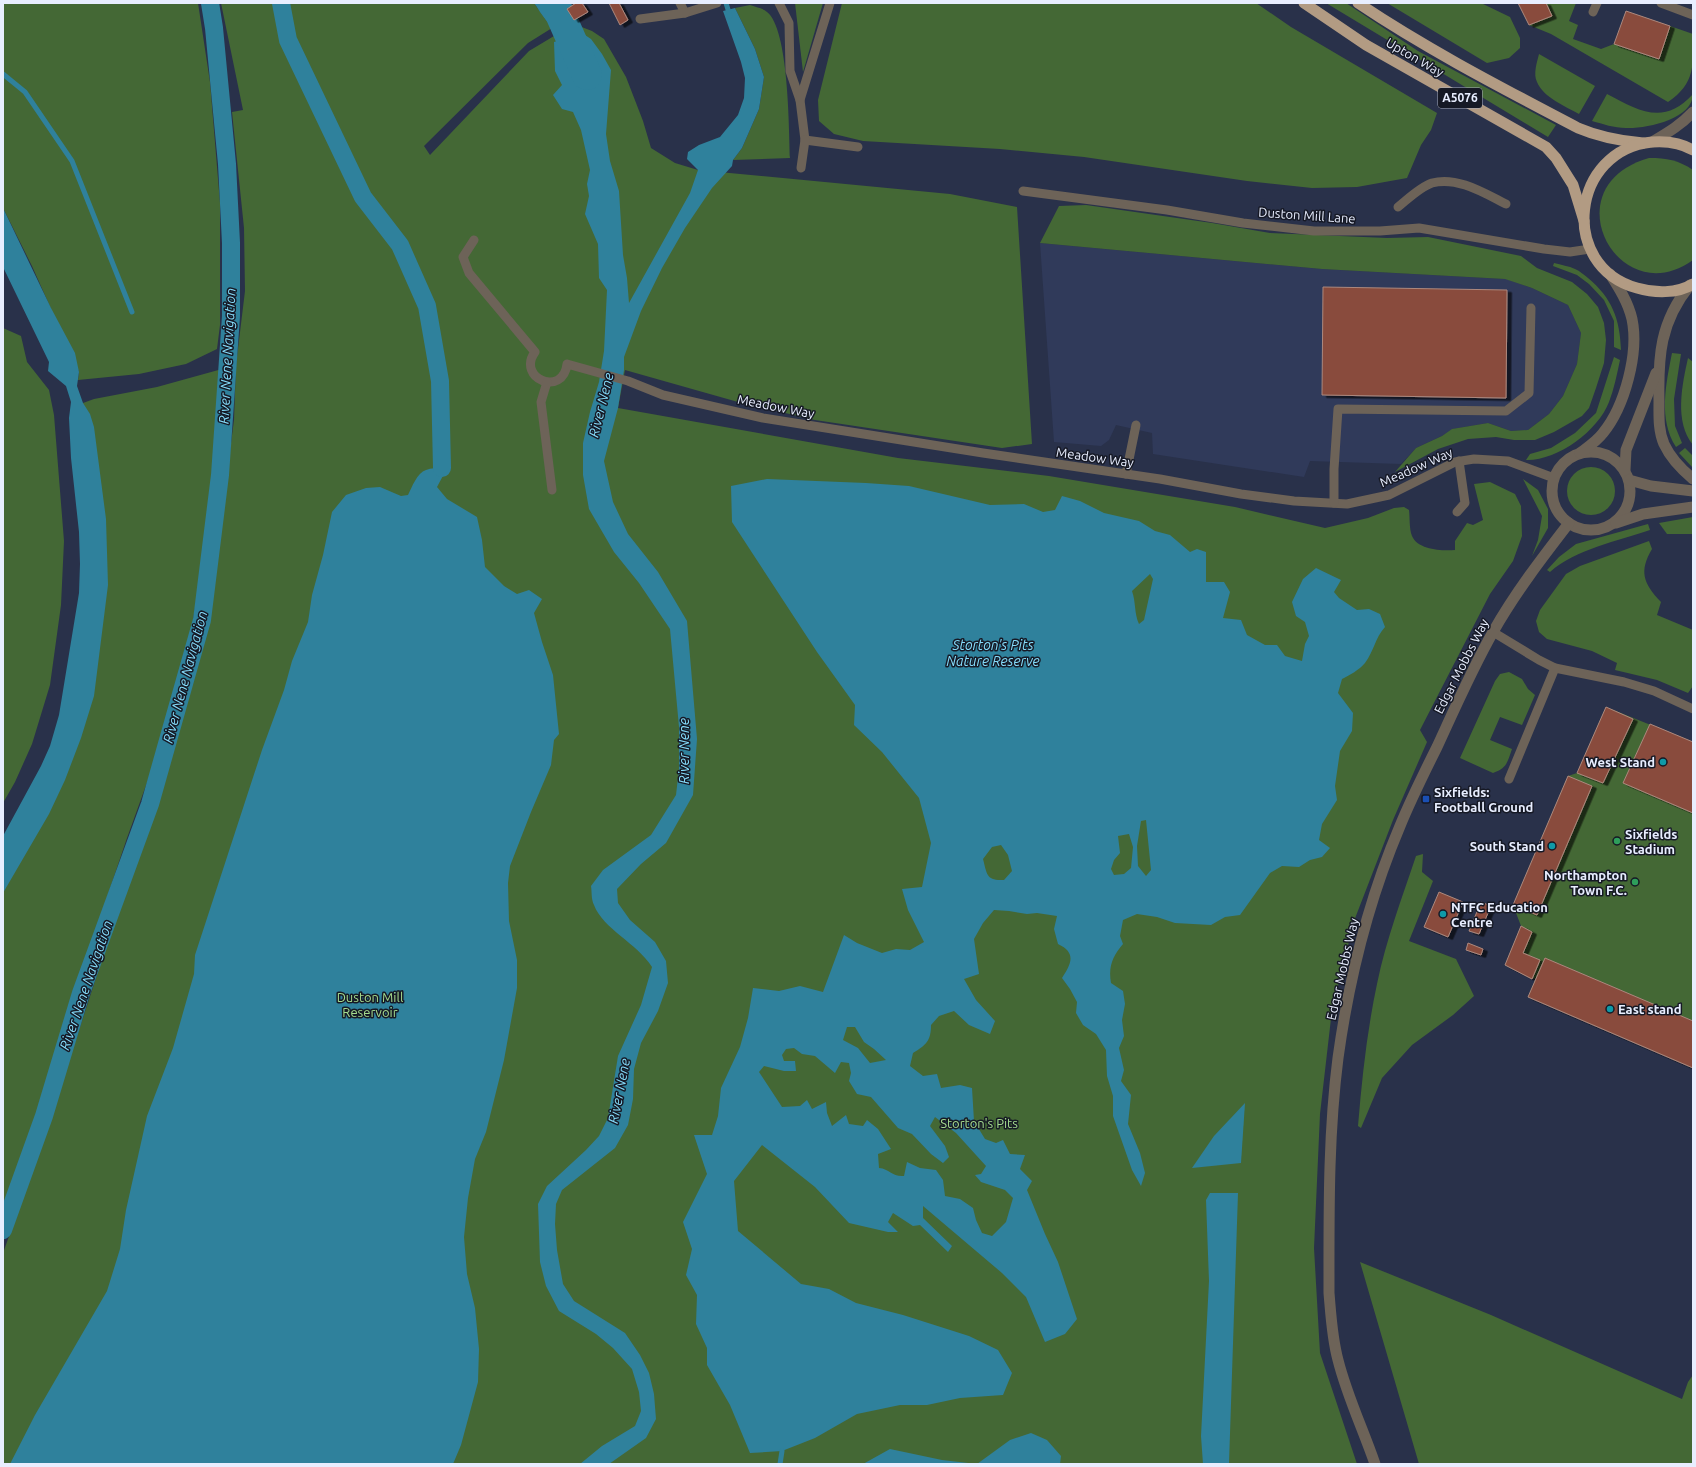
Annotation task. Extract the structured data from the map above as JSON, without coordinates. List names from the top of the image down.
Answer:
{
  "streets": {
    "highway": ["Upton Way", "A5076"],
    "street": ["Edgar Mobbs Way"],
    "lane": ["Duston Mill Lane", "Meadow Way"]
  },
  "crossings": [
    ["Meadow Way", "Edgar Mobbs Way"]
  ],
  "water": ["River Nene Navigation", "River Nene", "Storton's Pits Nature Reserve"],
  "parks": ["Duston Mill Reservoir", "Storton's Pits"],
  "places": {
    "other": [
      "West Stand",
      "Sixfields Stadium",
      "South Stand",
      "Northampton Town F.C.",
      "NTFC Education Centre",
      "East stand"
    ],
    "transit": ["Sixfields: Football Ground"]
  }
}
